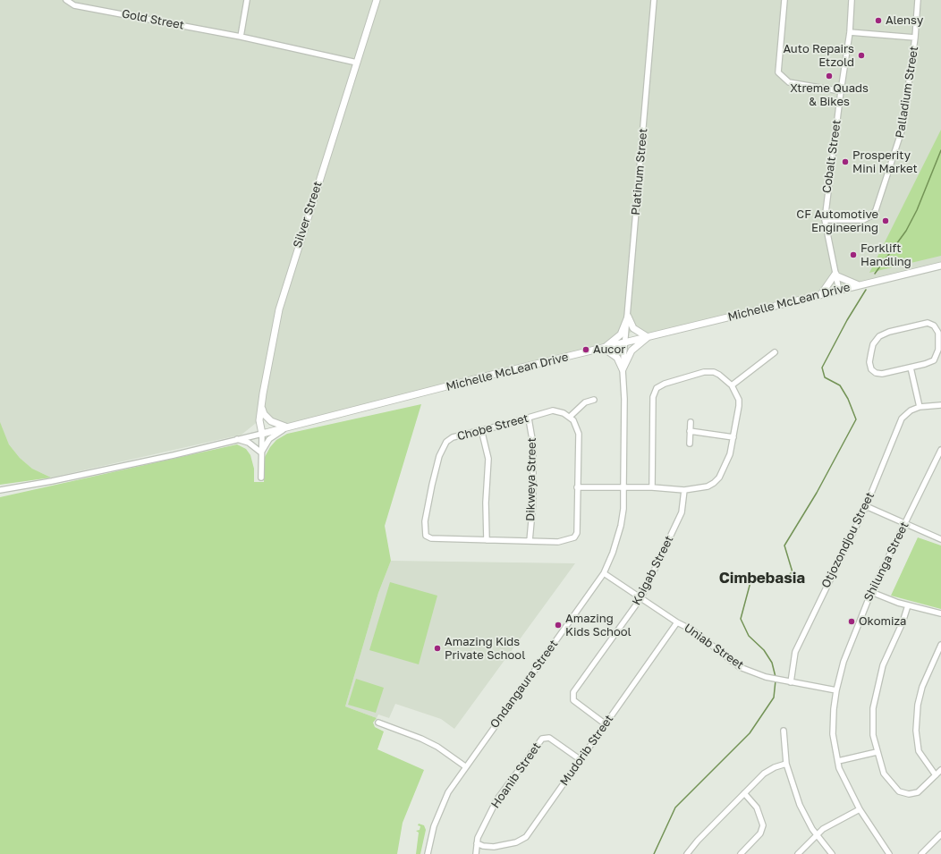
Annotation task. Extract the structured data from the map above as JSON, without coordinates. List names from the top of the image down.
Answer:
{
  "streets": {
    "street": [
      "Gold Street",
      "Palladium Street",
      "Cobalt Street",
      "Platinum Street",
      "Silver Street",
      "Michelle McLean Drive",
      "Chobe Street",
      "Dikweya Street",
      "Otjozondjou Street",
      "Shilunga Street",
      "Koigab Street",
      "Uniab Street",
      "Ondangaura Street",
      "Mudorib Street",
      "Hoanib Street"
    ]
  },
  "crossings": [
    ["Gold Street", "Silver Street"],
    ["Palladium Street", "Cobalt Street"],
    ["Cobalt Street", "Michelle McLean Drive"],
    ["Platinum Street", "Michelle McLean Drive"],
    ["Platinum Street", "Ondangaura Street"],
    ["Silver Street", "Michelle McLean Drive"],
    ["Michelle McLean Drive", "Ondangaura Street"],
    ["Chobe Street", "Dikweya Street"],
    ["Otjozondjou Street", "Uniab Street"],
    ["Shilunga Street", "Uniab Street"],
    ["Koigab Street", "Uniab Street"],
    ["Koigab Street", "Mudorib Street"],
    ["Uniab Street", "Ondangaura Street"],
    ["Uniab Street", "Mudorib Street"],
    ["Mudorib Street", "Hoanib Street"]
  ],
  "districts": ["Cimbebasia"],
  "places": [
    "Alensy",
    "Auto Repairs Etzold",
    "Xtreme Quads & Bikes",
    "Prosperity Mini Market",
    "CF Automotive Engineering",
    "Forklift Handling",
    "Aucor",
    "Okomiza",
    "Amazing Kids School",
    "Amazing Kids Private School"
  ]
}
